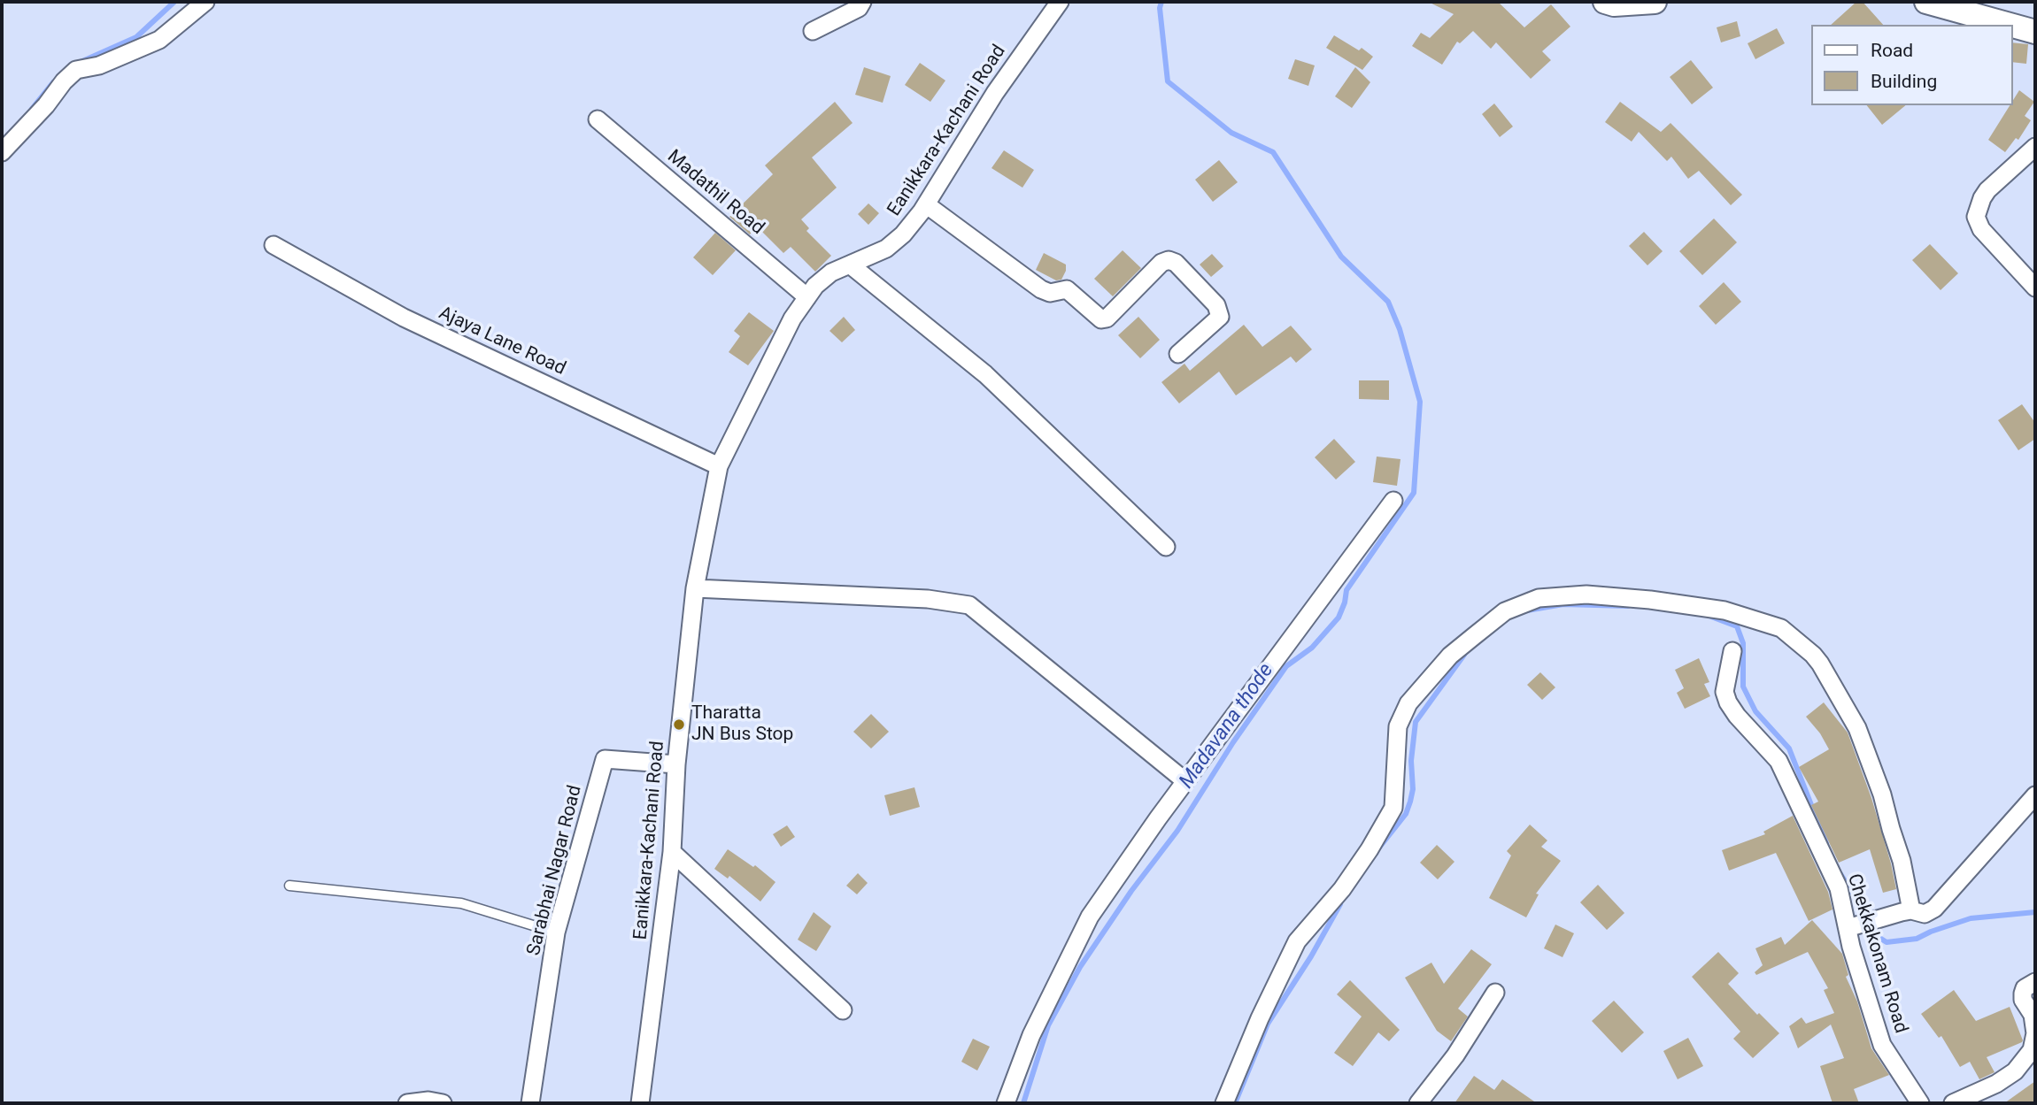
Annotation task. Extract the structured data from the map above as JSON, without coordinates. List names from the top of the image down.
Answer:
{
  "streets": {
    "street": [
      "Eanikkara-Kachani Road",
      "Madathil Road",
      "Ajaya Lane Road",
      "Sarabhai Nagar Road",
      "Chekkakonam Road"
    ]
  },
  "crossings": [
    ["Eanikkara-Kachani Road", "Madathil Road"],
    ["Eanikkara-Kachani Road", "Ajaya Lane Road"],
    ["Eanikkara-Kachani Road", "Sarabhai Nagar Road"]
  ],
  "water": ["Madavana thode"],
  "places": ["Tharatta JN Bus Stop"],
  "legend": ["Road", "Building"]
}
